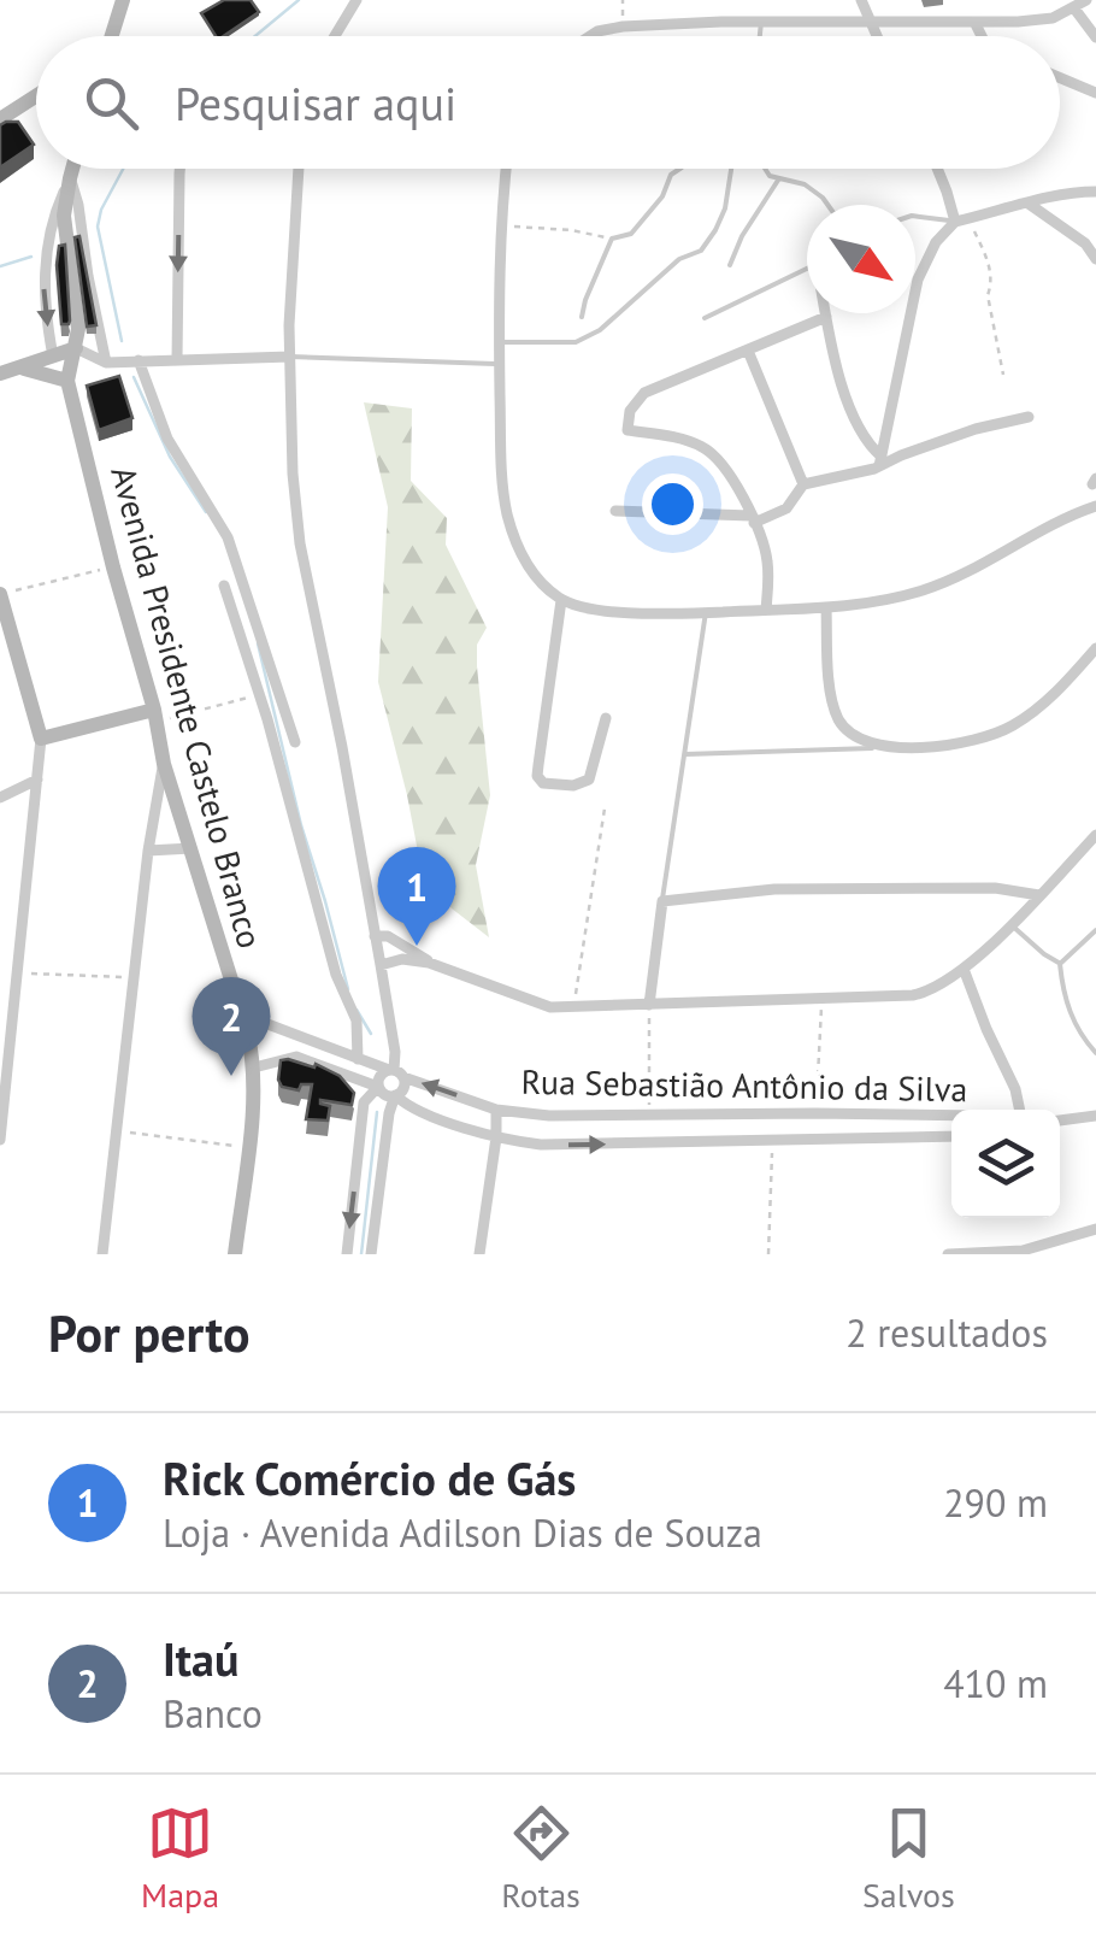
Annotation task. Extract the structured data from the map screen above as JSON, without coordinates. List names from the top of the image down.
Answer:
{
  "streets": {
    "street": ["Avenida Presidente Castelo Branco", "Rua Sebastião Antônio da Silva"]
  },
  "crossings": [
    ["Avenida Presidente Castelo Branco", "Rua Sebastião Antônio da Silva"]
  ],
  "north": "bottom right",
  "page": {
    "search": "Pesquisar aqui",
    "pins": ["1", "2"],
    "heading": ["Por perto", "2 resultados"],
    "list": [
      {
        "mark": "1",
        "name": "Rick Comércio de Gás",
        "note": "Loja · Avenida Adilson Dias de Souza",
        "value": "290 m"
      },
      {
        "mark": "2",
        "name": "Itaú",
        "note": "Banco",
        "value": "410 m"
      }
    ],
    "nav": ["Mapa", "Rotas", "Salvos"]
  }
}
